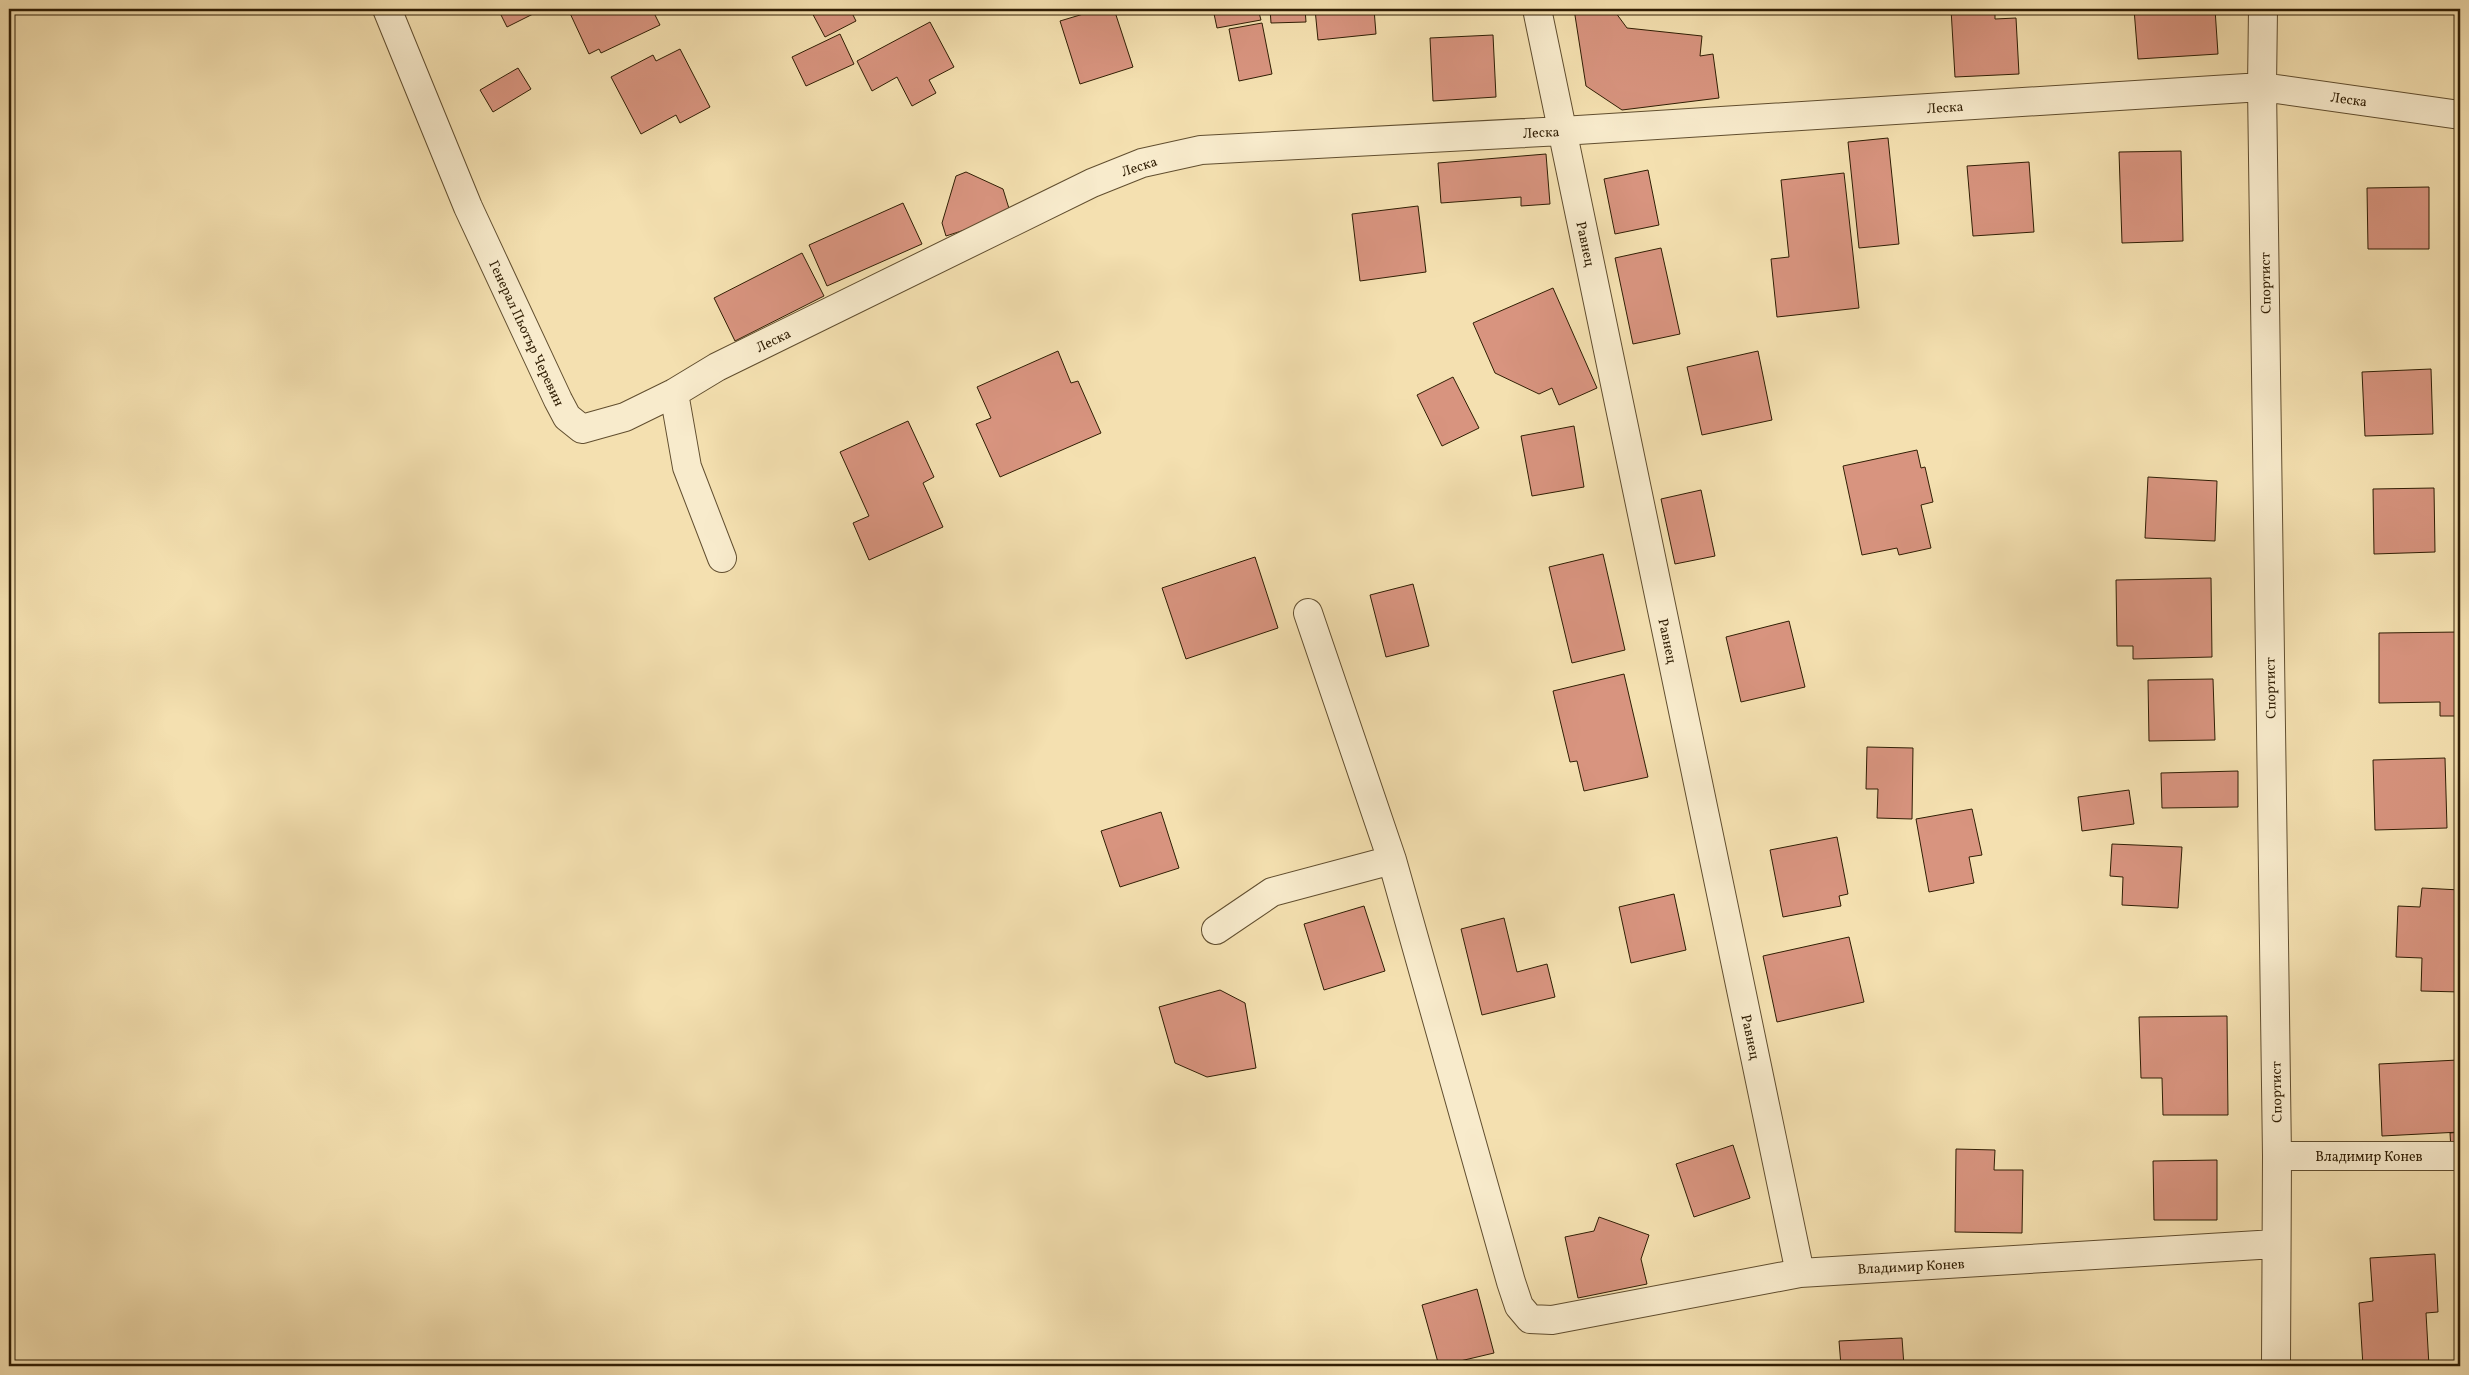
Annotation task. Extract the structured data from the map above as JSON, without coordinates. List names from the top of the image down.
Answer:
{
  "streets": {
    "street": [
      "Леска",
      "Равнец",
      "Спортист",
      "Генерал Пьотър Черевин",
      "Владимир Конев"
    ]
  },
  "crossings": [
    ["Леска", "Равнец"],
    ["Леска", "Спортист"],
    ["Леска", "Генерал Пьотър Черевин"],
    ["Равнец", "Владимир Конев"],
    ["Спортист", "Владимир Конев"]
  ]
}
